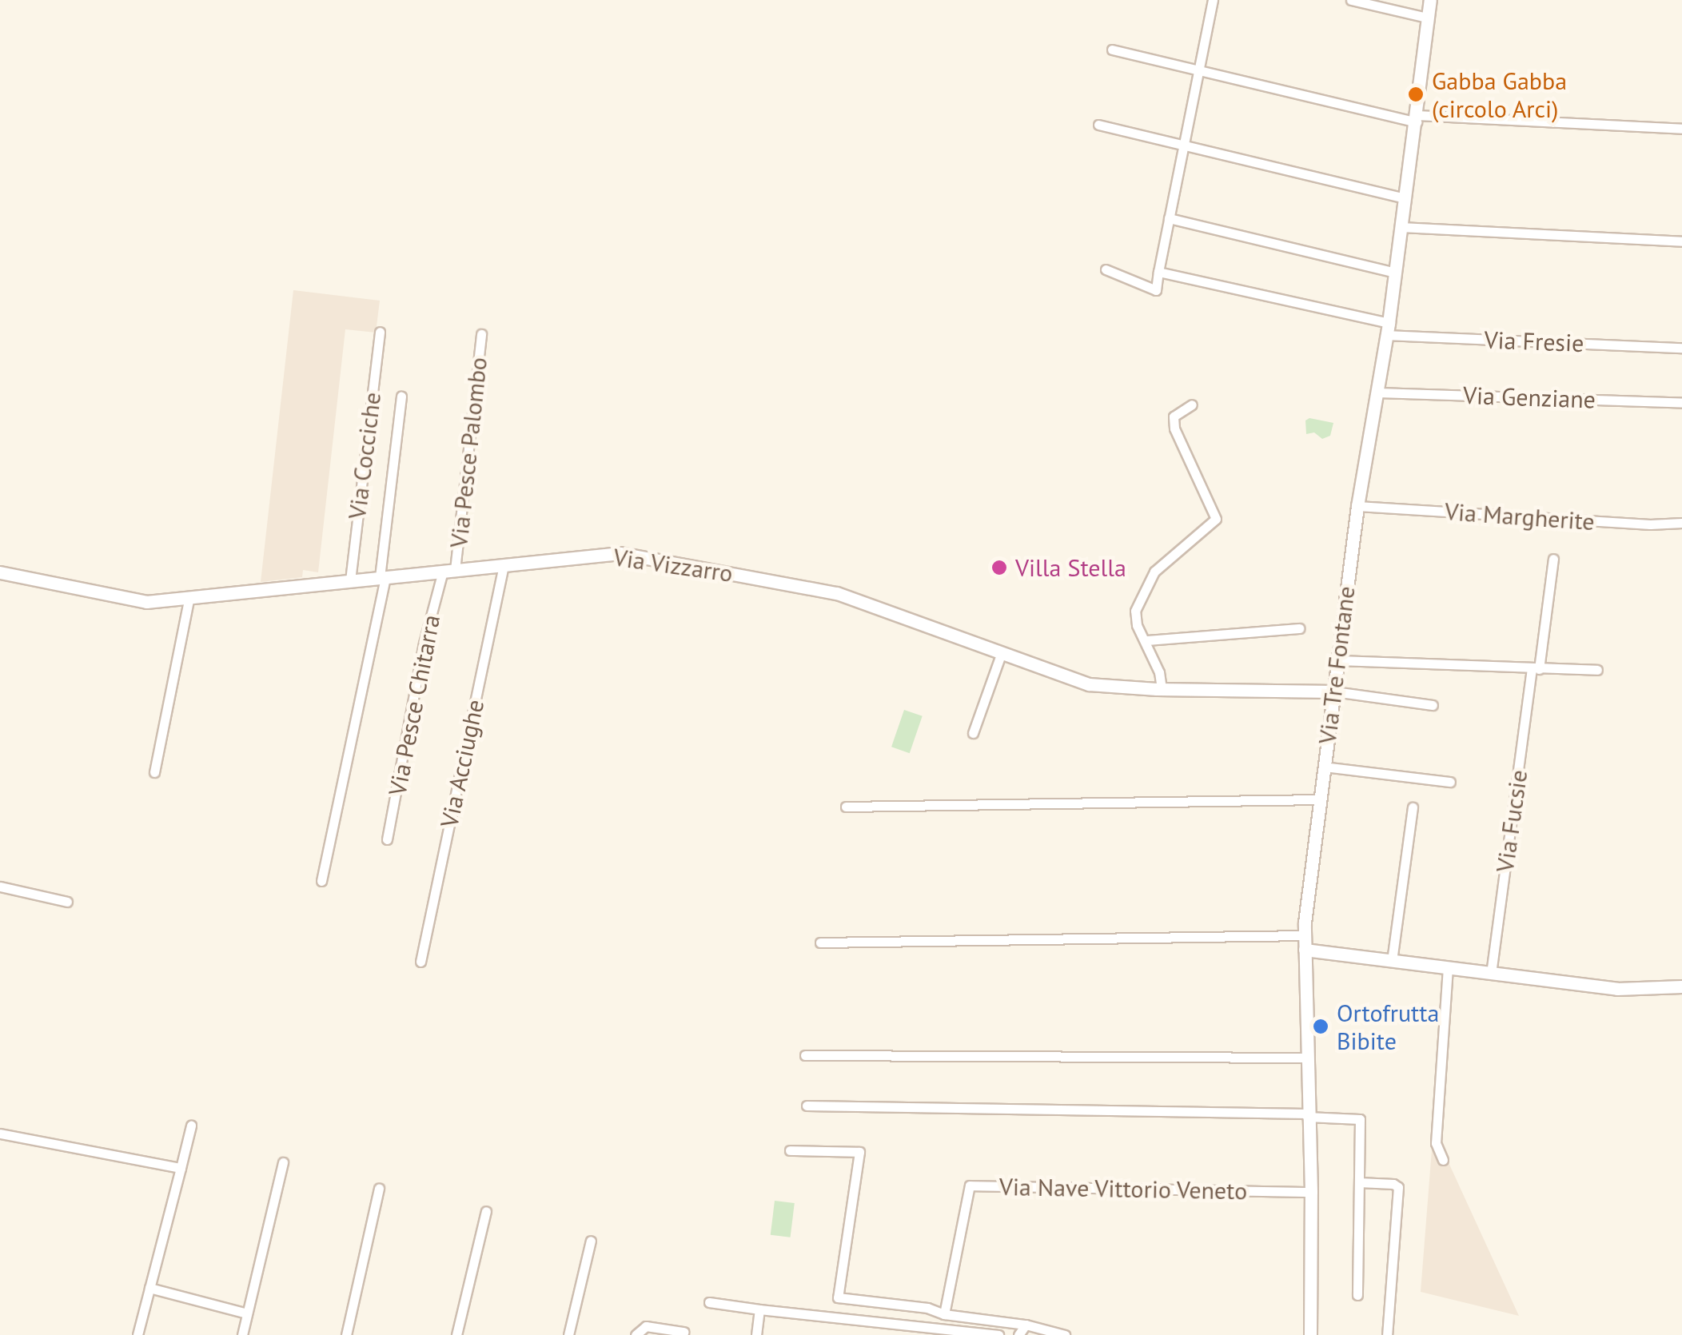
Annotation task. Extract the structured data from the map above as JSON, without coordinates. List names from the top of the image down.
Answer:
{
  "streets": {
    "street": [
      "Via Fresie",
      "Via Genziane",
      "Via Pesce Palombo",
      "Via Cocciche",
      "Via Margherite",
      "Via Vizzarro",
      "Via Tre Fontane",
      "Via Pesce Chitarra",
      "Via Acciughe",
      "Via Fucsie",
      "Via Nave Vittorio Veneto"
    ]
  },
  "crossings": [
    ["Via Fresie", "Via Tre Fontane"],
    ["Via Genziane", "Via Tre Fontane"],
    ["Via Pesce Palombo", "Via Vizzarro"],
    ["Via Pesce Palombo", "Via Pesce Chitarra"],
    ["Via Cocciche", "Via Vizzarro"],
    ["Via Margherite", "Via Tre Fontane"],
    ["Via Vizzarro", "Via Tre Fontane"],
    ["Via Vizzarro", "Via Pesce Chitarra"],
    ["Via Vizzarro", "Via Acciughe"],
    ["Via Tre Fontane", "Via Nave Vittorio Veneto"]
  ],
  "places": ["Gabba Gabba (circolo Arci)", "Villa Stella", "Ortofrutta Bibite"]
}
